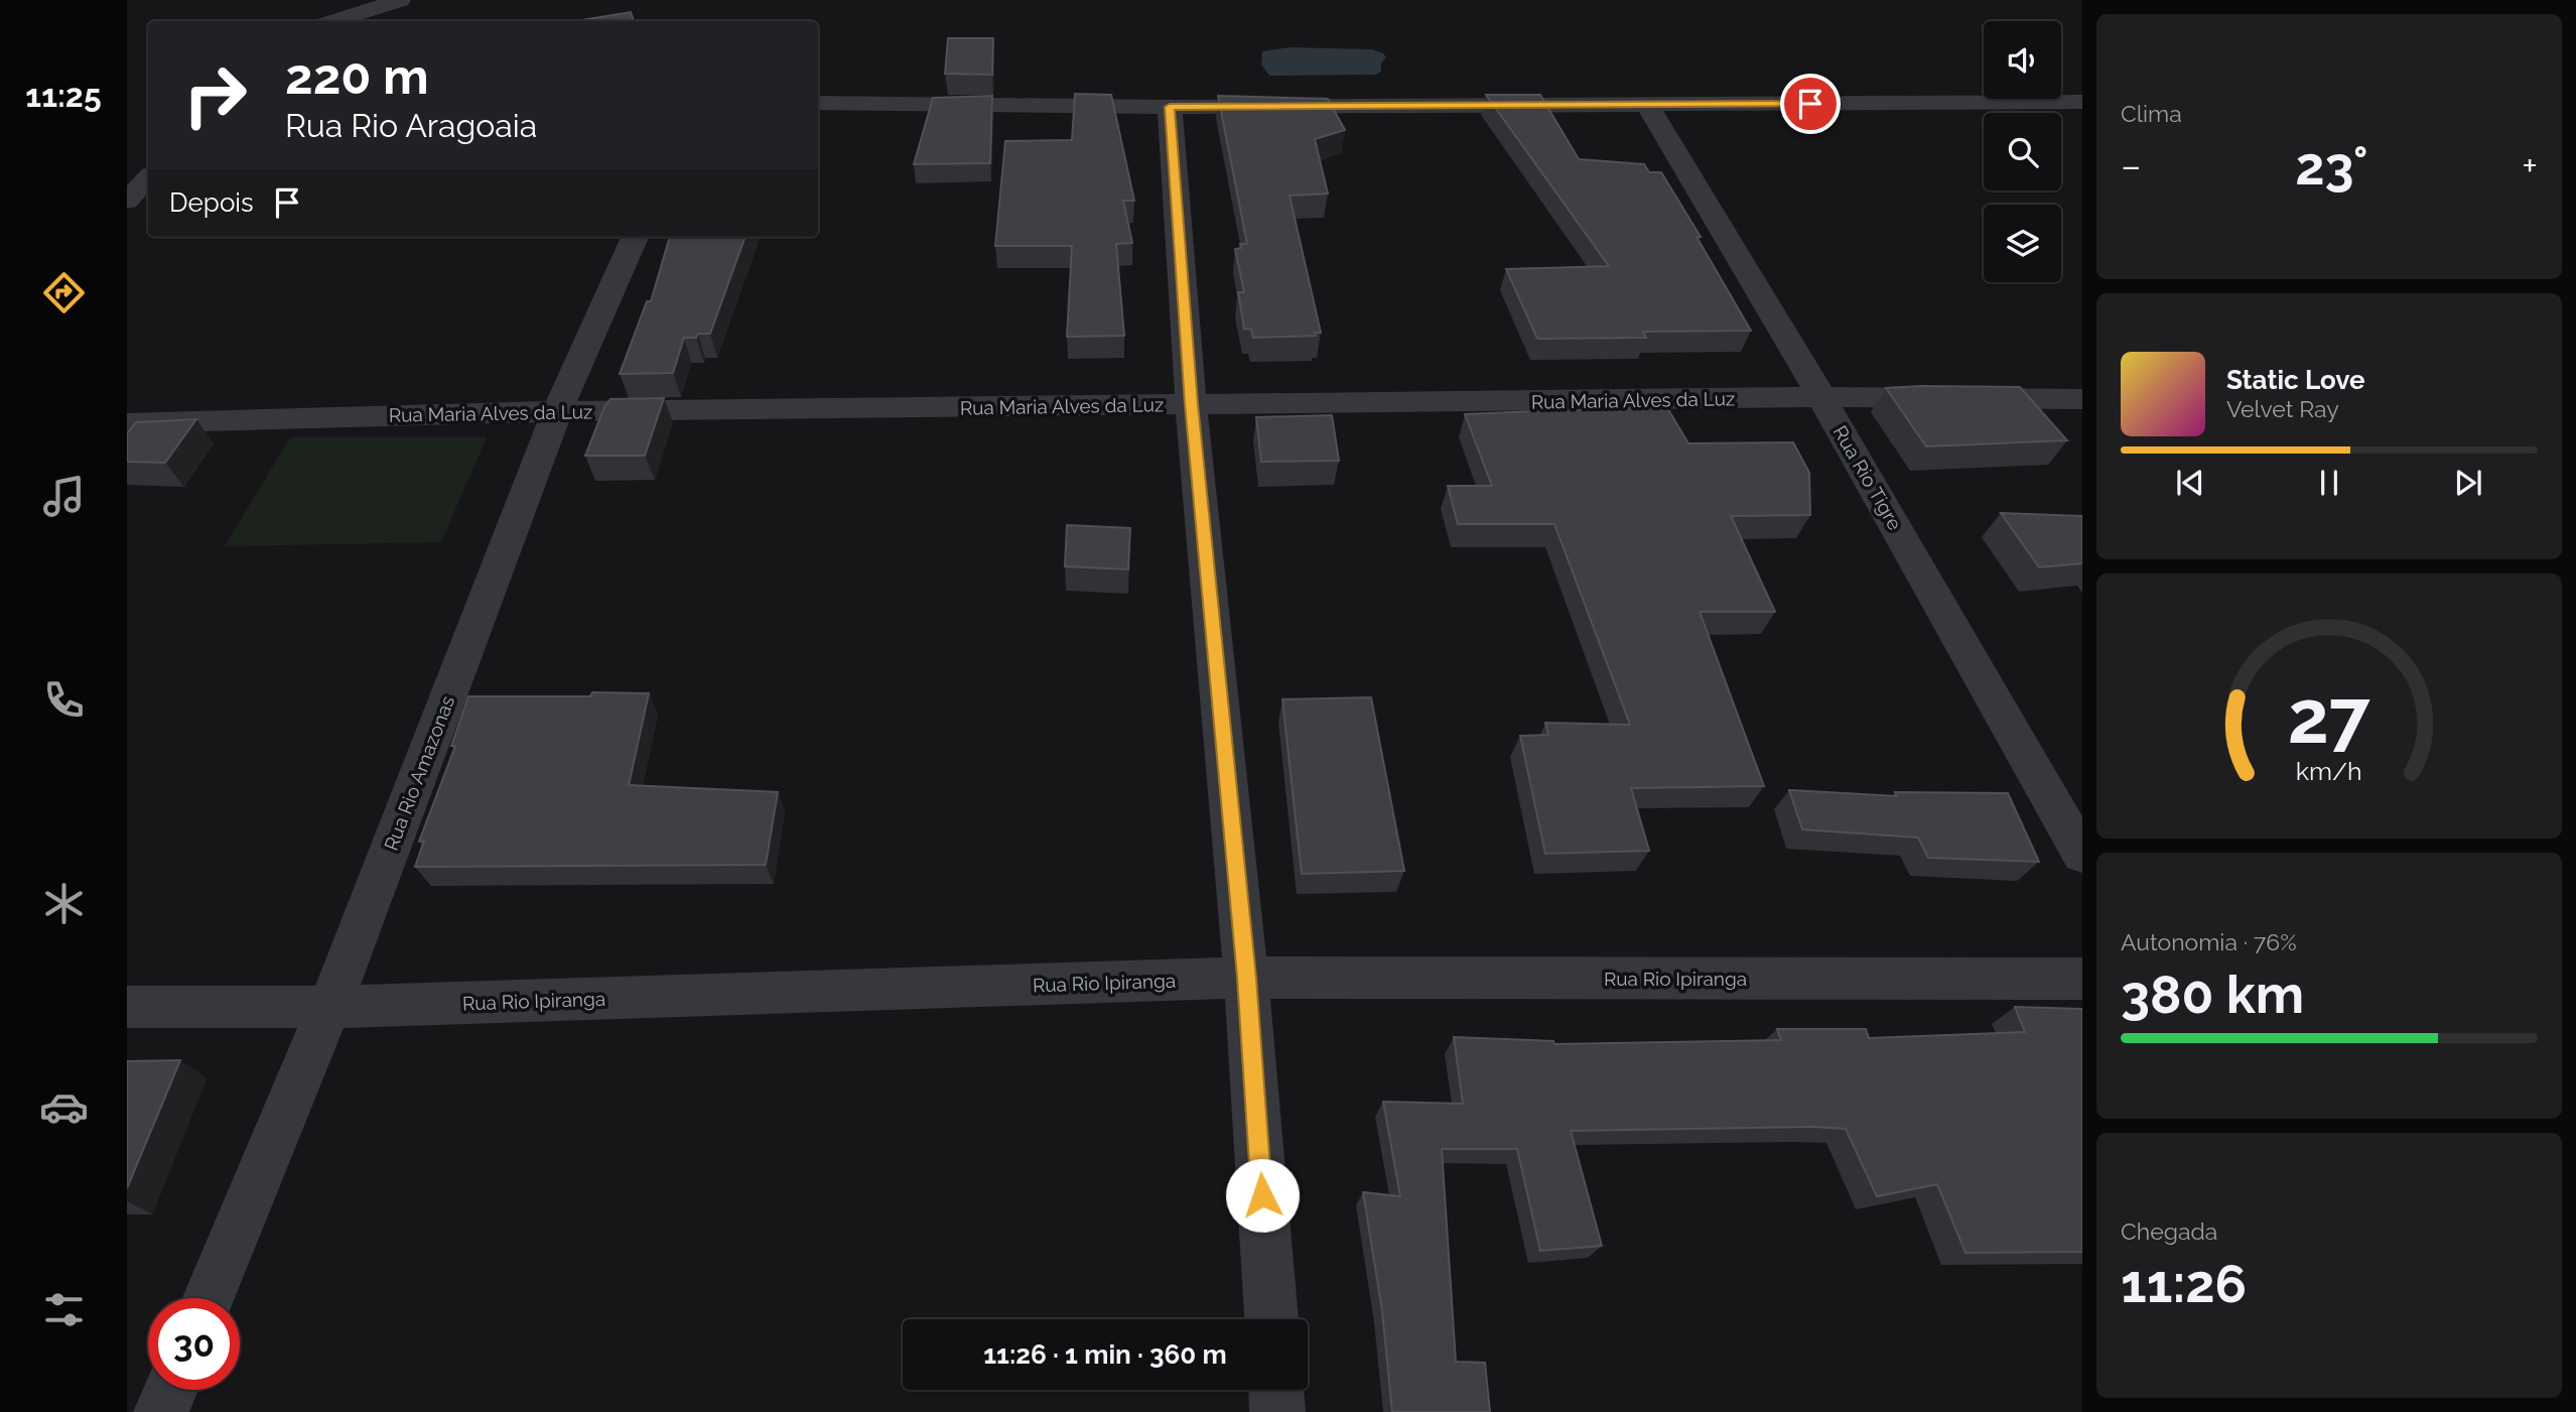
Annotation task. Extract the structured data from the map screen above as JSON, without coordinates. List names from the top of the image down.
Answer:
{
  "streets": {
    "street": [
      "Rua Maria Alves da Luz",
      "Rua Rio Tigre",
      "Rua Rio Amazonas",
      "Rua Rio Ipiranga"
    ]
  },
  "crossings": [
    ["Rua Maria Alves da Luz", "Rua Rio Tigre"],
    ["Rua Maria Alves da Luz", "Rua Rio Amazonas"],
    ["Rua Rio Amazonas", "Rua Rio Ipiranga"]
  ],
  "page": {
    "tabs": "11:25",
    "tile": [
      "Clima",
      ["Autonomia · 76%", "380 km"],
      ["Chegada", "11:26"]
    ],
    "turn": ["220 m", "Rua Rio Aragoaia"],
    "heat": ["−", "23°", "+"],
    "then": "Depois",
    "song": ["Static Love", "Velvet Ray"],
    "limit": "30",
    "trip": "11:26 · 1 min · 360 m",
    "gauge": ["27", "km/h"]
  }
}
